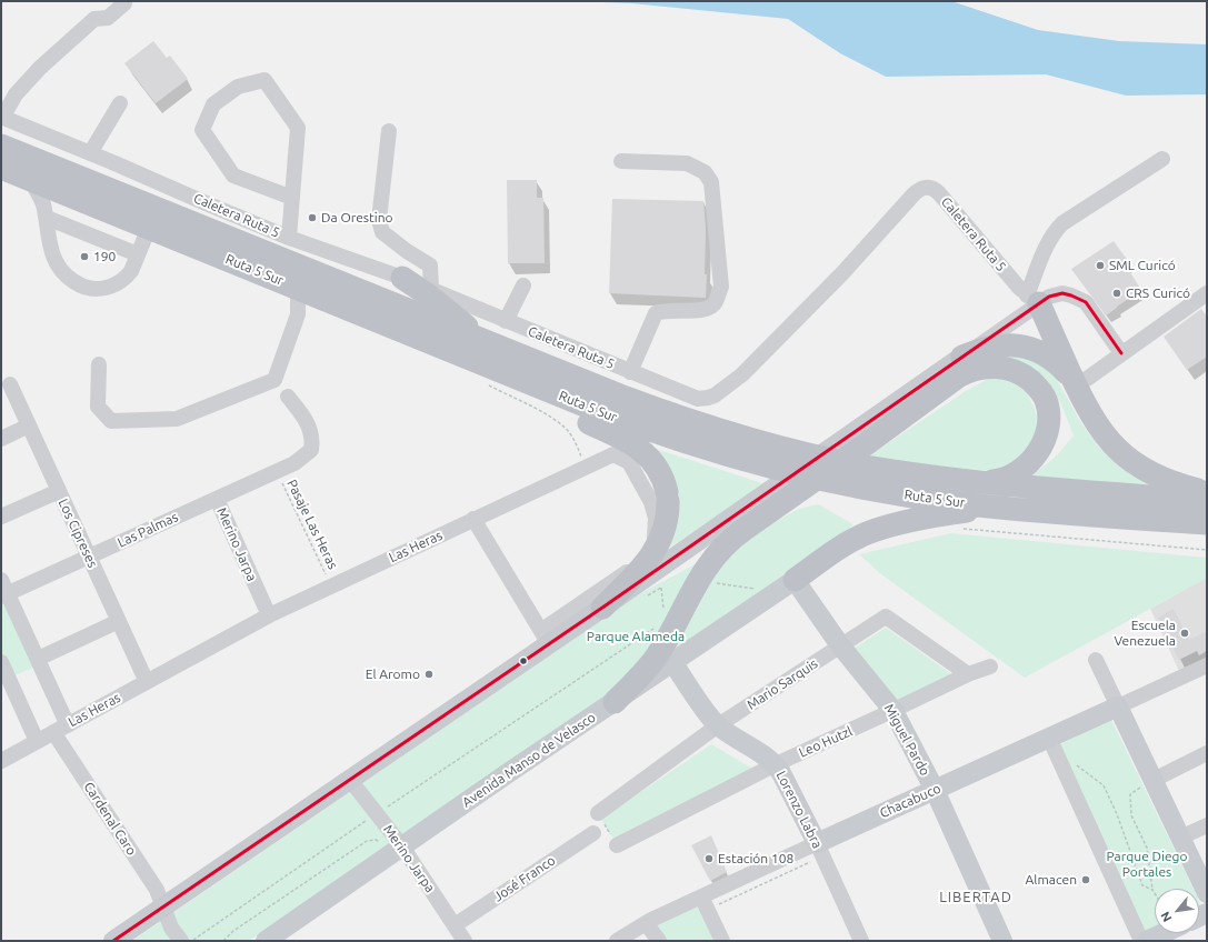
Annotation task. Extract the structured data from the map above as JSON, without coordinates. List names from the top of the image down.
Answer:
{
  "streets": {
    "highway": ["Ruta 5 Sur"],
    "main road": [
      "Miguel Pardo",
      "Avenida Manso de Velasco",
      "Chacabuco",
      "Lorenzo Labra"
    ],
    "street": [
      "Caletera Ruta 5",
      "Las Palmas",
      "Los Cipreses",
      "Merino Jarpa",
      "Las Heras",
      "Mario Sarquis",
      "Leo Hutzl",
      "Cardenal Caro",
      "José Franco"
    ],
    "path": ["Pasaje Las Heras"]
  },
  "crossings": [
    ["Pasaje Las Heras", "Las Palmas"],
    ["Pasaje Las Heras", "Las Heras"],
    ["Las Palmas", "Los Cipreses"],
    ["Las Palmas", "Merino Jarpa"],
    ["Los Cipreses", "Las Heras"],
    ["Merino Jarpa", "Las Heras"],
    ["Merino Jarpa", "Avenida Manso de Velasco"],
    ["Merino Jarpa", "José Franco"],
    ["Las Heras", "Cardenal Caro"],
    ["Mario Sarquis", "Miguel Pardo"],
    ["Mario Sarquis", "Leo Hutzl"],
    ["Mario Sarquis", "Lorenzo Labra"],
    ["Miguel Pardo", "Leo Hutzl"],
    ["Miguel Pardo", "Chacabuco"],
    ["Leo Hutzl", "Lorenzo Labra"],
    ["Chacabuco", "Lorenzo Labra"]
  ],
  "districts": ["LIBERTAD"],
  "parks": ["Parque Alameda", "Parque Diego Portales"],
  "places": [
    "Da Orestino",
    "190",
    "SML Curicó",
    "CRS Curicó",
    "Escuela Venezuela",
    "El Aromo",
    "Estación 108",
    "Almacen"
  ],
  "north": "bottom left"
}
